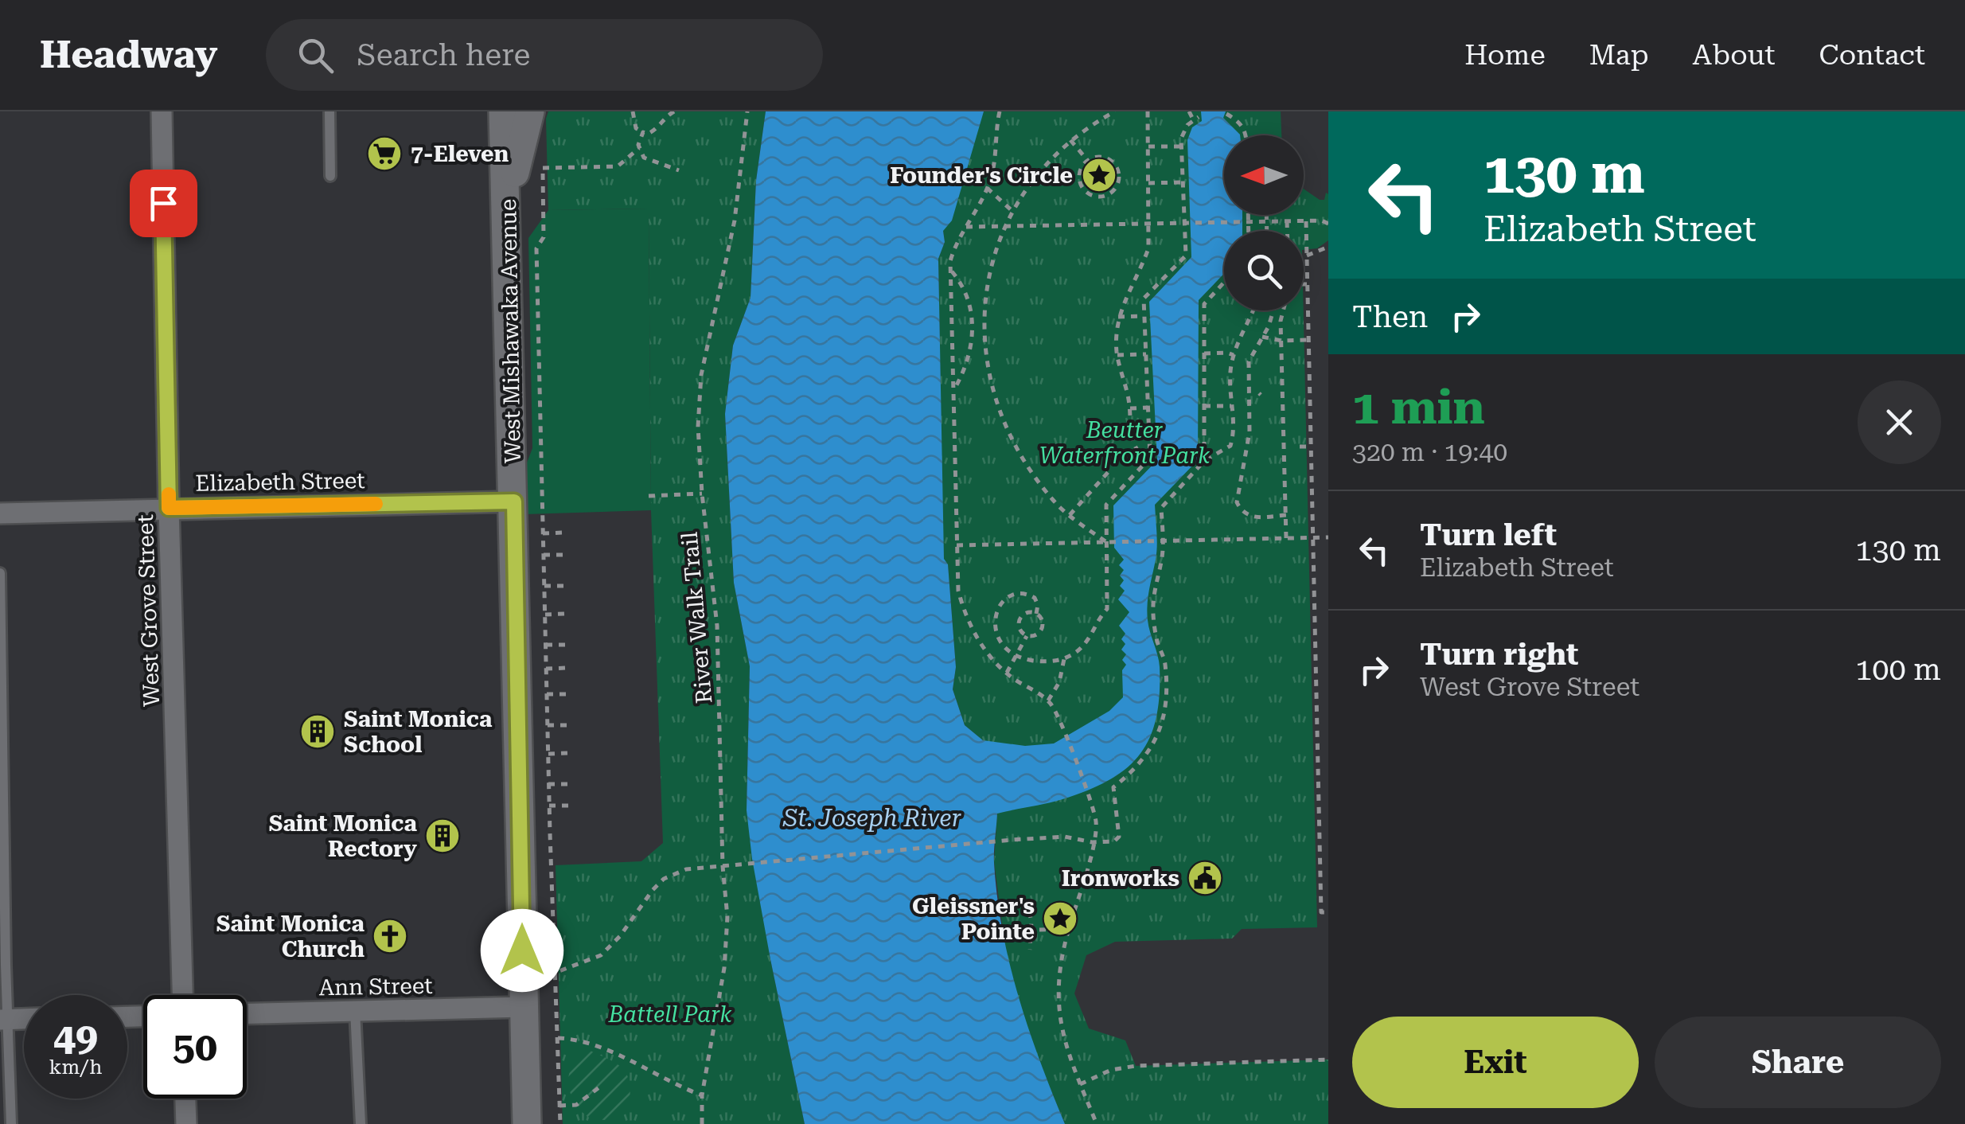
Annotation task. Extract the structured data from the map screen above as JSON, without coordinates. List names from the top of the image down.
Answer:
{
  "streets": {
    "main road": ["West Mishawaka Avenue"],
    "street": ["Elizabeth Street", "West Grove Street", "Ann Street"],
    "path": ["River Walk Trail"]
  },
  "crossings": [
    ["West Mishawaka Avenue", "Elizabeth Street"],
    ["West Mishawaka Avenue", "Ann Street"],
    ["Elizabeth Street", "West Grove Street"]
  ],
  "water": ["St. Joseph River"],
  "parks": ["Beutter Waterfront Park", "Battell Park"],
  "places": {
    "supermarket": ["7-Eleven"],
    "place": ["Founder's Circle", "Gleissner's Pointe"],
    "building": ["Saint Monica School", "Saint Monica Rectory"],
    "public building": ["Ironworks"],
    "church": ["Saint Monica Church"]
  },
  "north": "left",
  "page": {
    "header": "Headway",
    "search": "Search here",
    "nav": [
      "Home",
      "Map",
      "About",
      "Contact"
    ],
    "turn": ["130 m", "Elizabeth Street"],
    "then": "Then",
    "heading": ["1 min", "320 m · 19:40"],
    "list": [
      {
        "name": "Turn left",
        "note": "Elizabeth Street",
        "value": "130 m"
      },
      {
        "name": "Turn right",
        "note": "West Grove Street",
        "value": "100 m"
      }
    ],
    "speed": "49 km/h",
    "limit": "50",
    "buttons": ["Exit", "Share"]
  }
}
